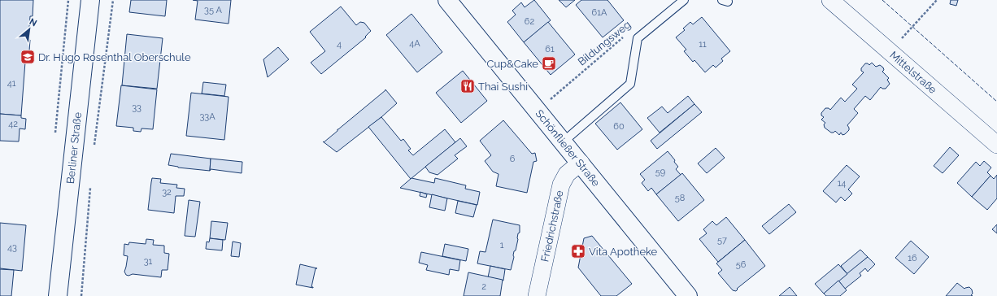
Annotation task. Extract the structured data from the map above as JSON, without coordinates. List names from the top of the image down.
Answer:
{
  "streets": {
    "main road": ["Berliner Straße", "Schönfließer Straße"],
    "street": ["Mittelstraße", "Friedrichstraße"],
    "path": ["Bildungsweg"]
  },
  "crossings": [
    ["Schönfließer Straße", "Friedrichstraße"]
  ],
  "places": {
    "school or university": ["Dr. Hugo Rosenthal Oberschule"],
    "cafe": ["Cup&Cake"],
    "restaurant": ["Thai Sushi"],
    "pharmacy": ["Vita Apotheke"]
  },
  "house_numbers": [
    "35 A",
    "61A",
    "62",
    "4A",
    "4",
    "11",
    "61",
    "41",
    "33",
    "33A",
    "42",
    "60",
    "6",
    "59",
    "14",
    "32",
    "58",
    "57",
    "1",
    "43",
    "16",
    "31",
    "56",
    "2"
  ],
  "north": "top right"
}
